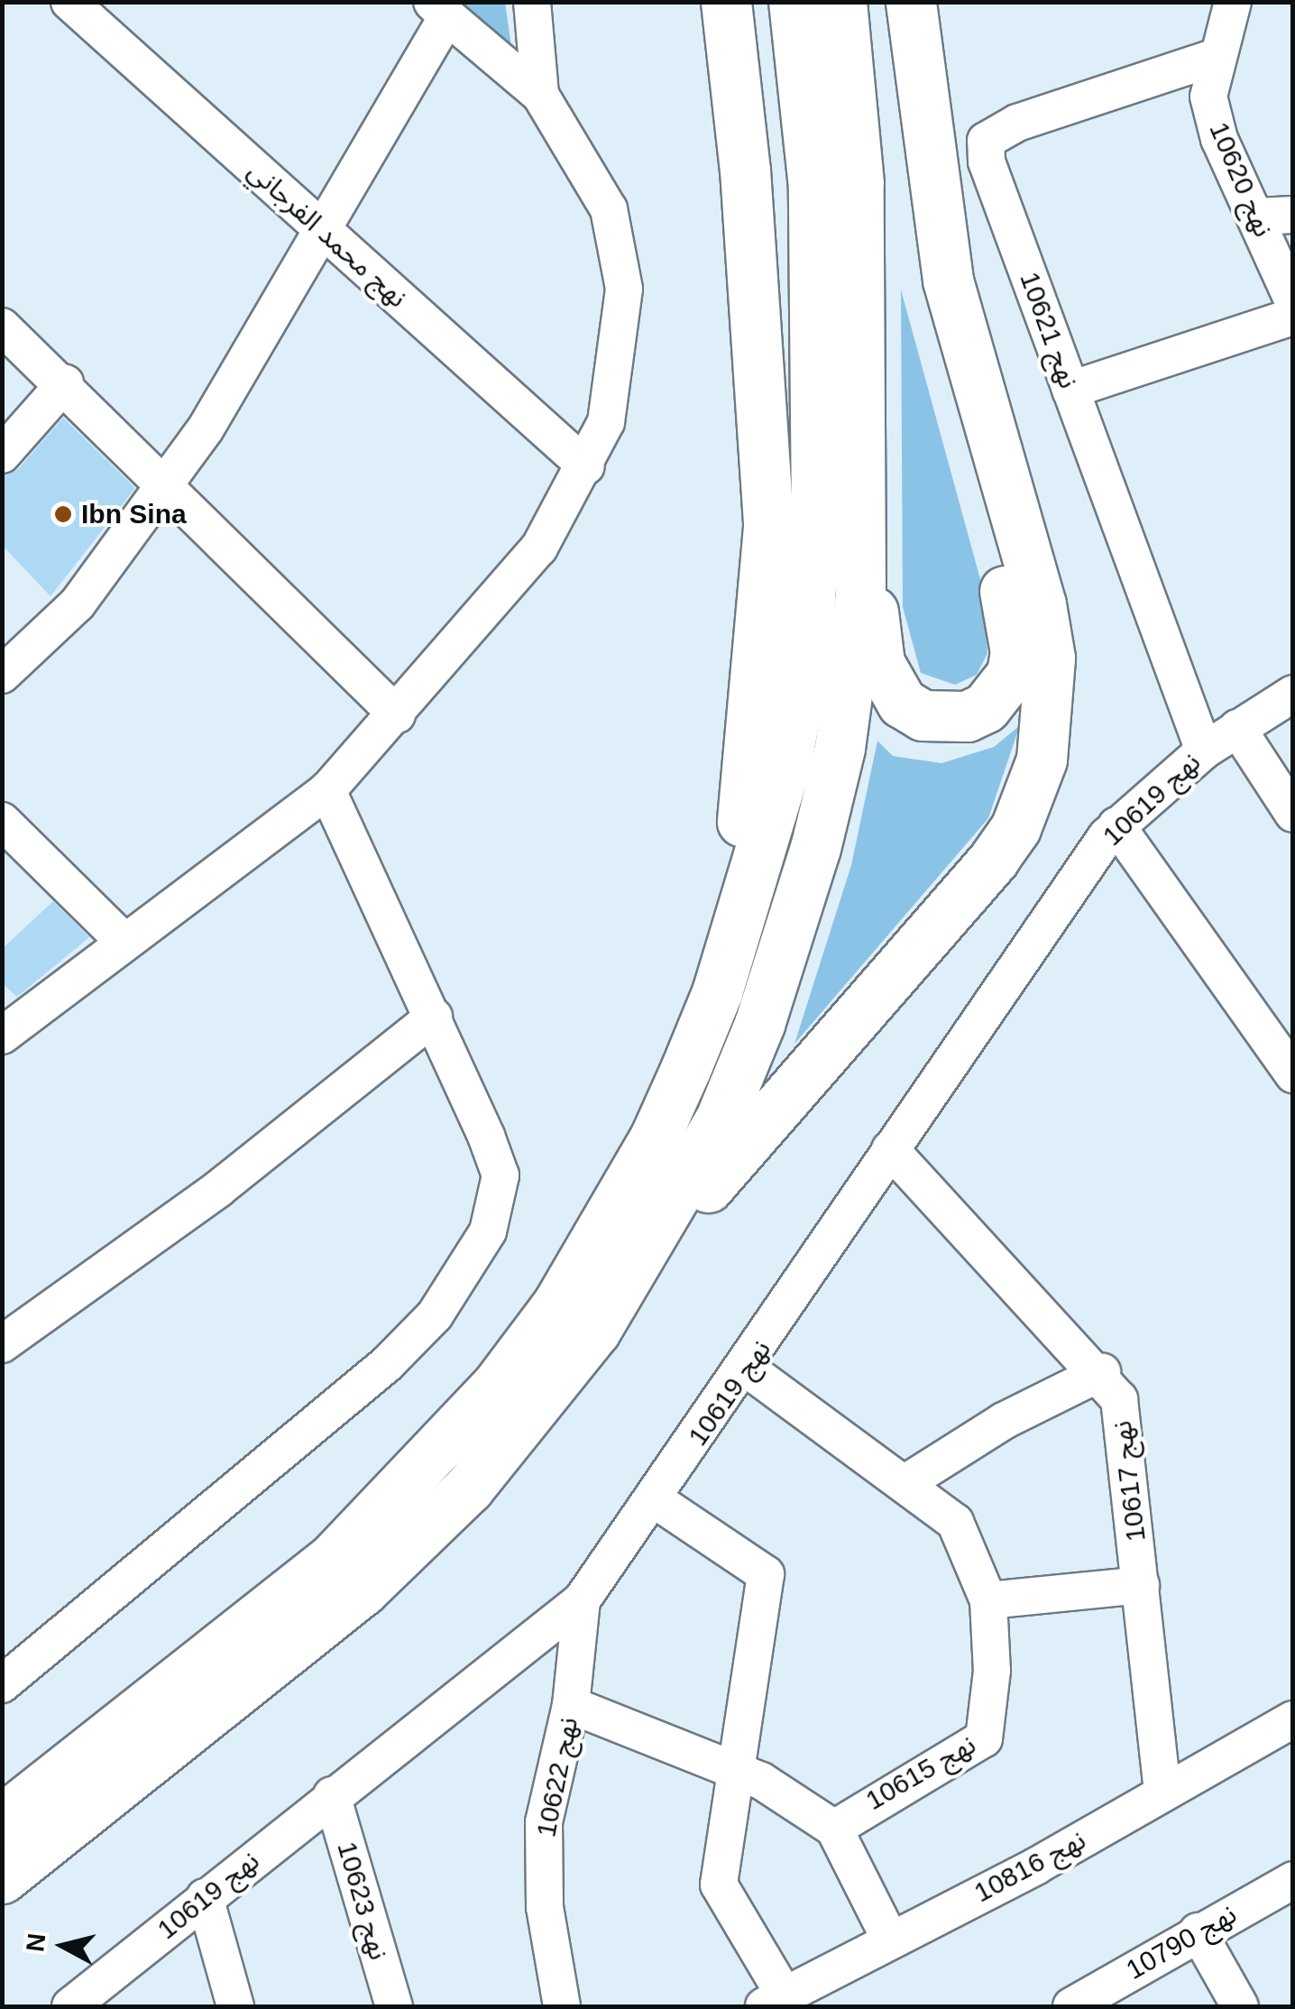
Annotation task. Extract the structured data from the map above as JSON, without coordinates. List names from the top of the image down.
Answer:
{
  "streets": {
    "street": [
      "نهج 10620",
      "نهج محمد الفرجاني",
      "نهج 10621",
      "نهج 10619",
      "نهج 10617",
      "نهج 10615",
      "نهج 10622",
      "نهج 10816",
      "نهج 10623",
      "نهج 10790"
    ]
  },
  "crossings": [
    ["نهج 10620", "نهج 10621"],
    ["نهج 10621", "نهج 10619"],
    ["نهج 10619", "نهج 10617"],
    ["نهج 10619", "نهج 10615"],
    ["نهج 10619", "نهج 10622"],
    ["نهج 10619", "نهج 10623"],
    ["نهج 10617", "نهج 10816"]
  ],
  "places": ["Ibn Sina"],
  "north": "left"
}
